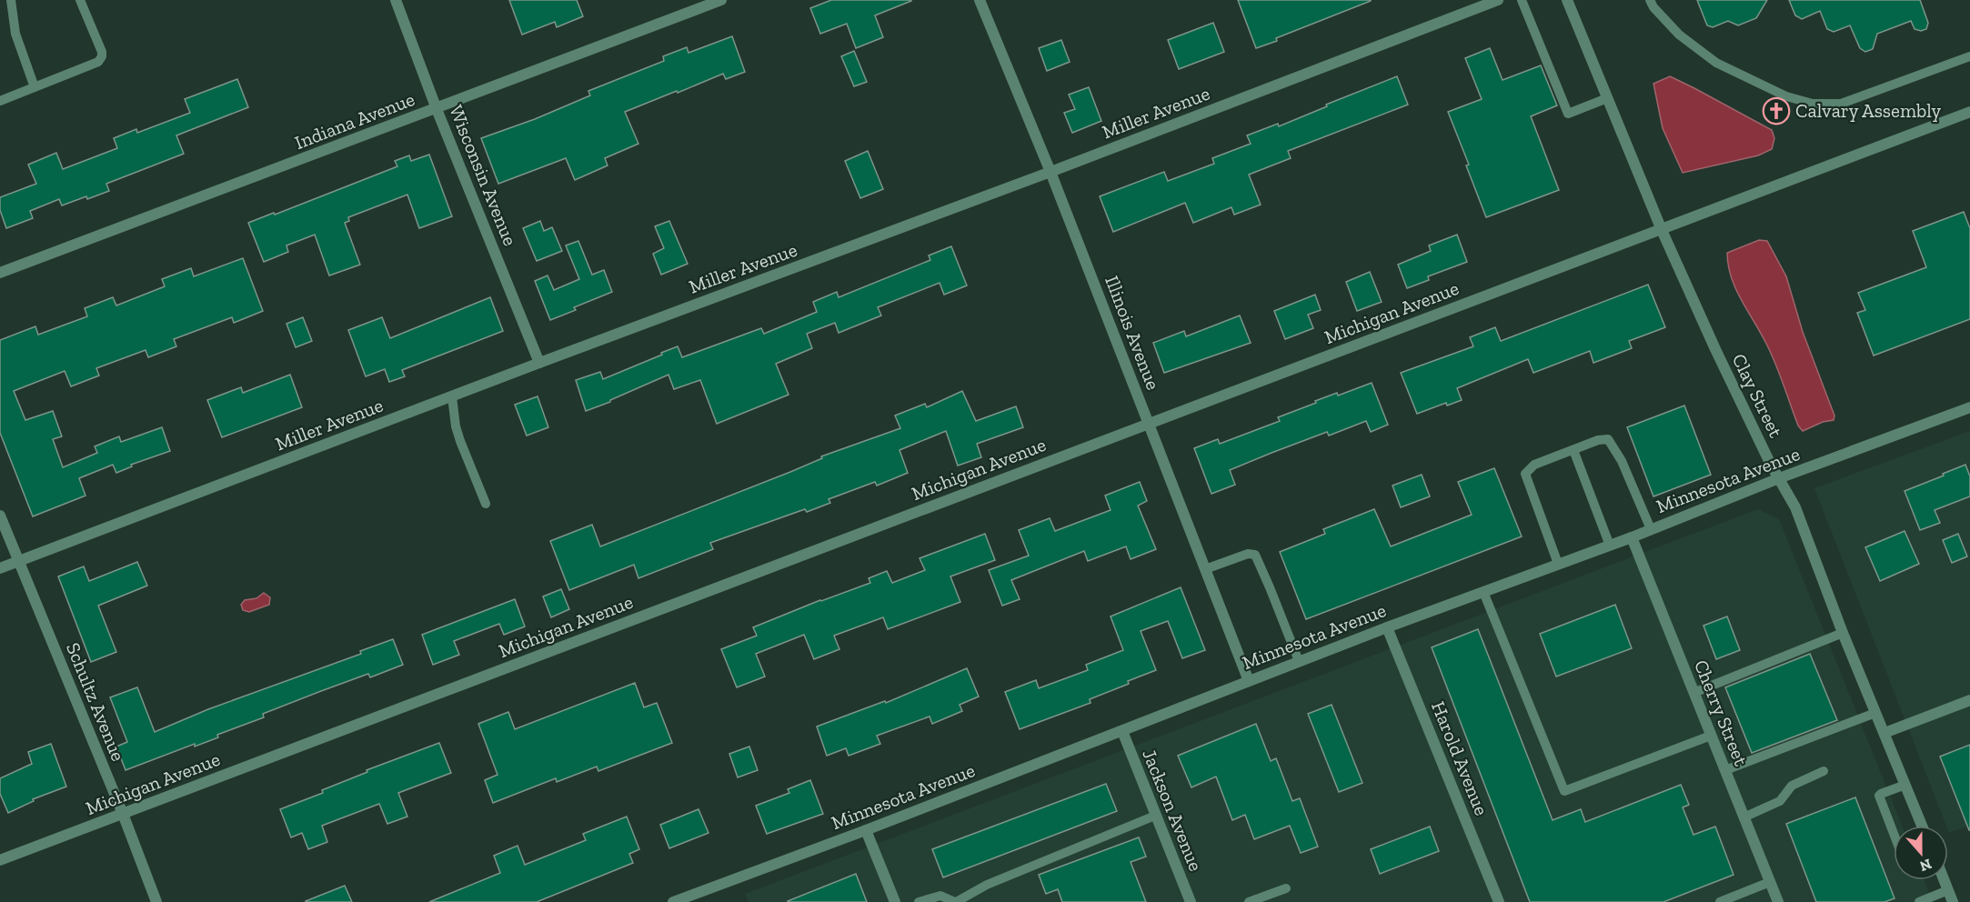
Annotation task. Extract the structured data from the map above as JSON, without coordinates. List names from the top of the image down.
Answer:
{
  "streets": {
    "street": [
      "Miller Avenue",
      "Indiana Avenue",
      "Wisconsin Avenue",
      "Michigan Avenue",
      "Illinois Avenue",
      "Clay Street",
      "Minnesota Avenue",
      "Schultz Avenue",
      "Cherry Street",
      "Harold Avenue",
      "Jackson Avenue"
    ]
  },
  "crossings": [
    ["Miller Avenue", "Wisconsin Avenue"],
    ["Miller Avenue", "Illinois Avenue"],
    ["Miller Avenue", "Schultz Avenue"],
    ["Indiana Avenue", "Wisconsin Avenue"],
    ["Michigan Avenue", "Illinois Avenue"],
    ["Michigan Avenue", "Clay Street"],
    ["Michigan Avenue", "Schultz Avenue"],
    ["Illinois Avenue", "Minnesota Avenue"],
    ["Clay Street", "Minnesota Avenue"],
    ["Minnesota Avenue", "Cherry Street"],
    ["Minnesota Avenue", "Harold Avenue"],
    ["Minnesota Avenue", "Jackson Avenue"]
  ],
  "places": {
    "church": ["Calvary Assembly"]
  },
  "north": "bottom"
}
